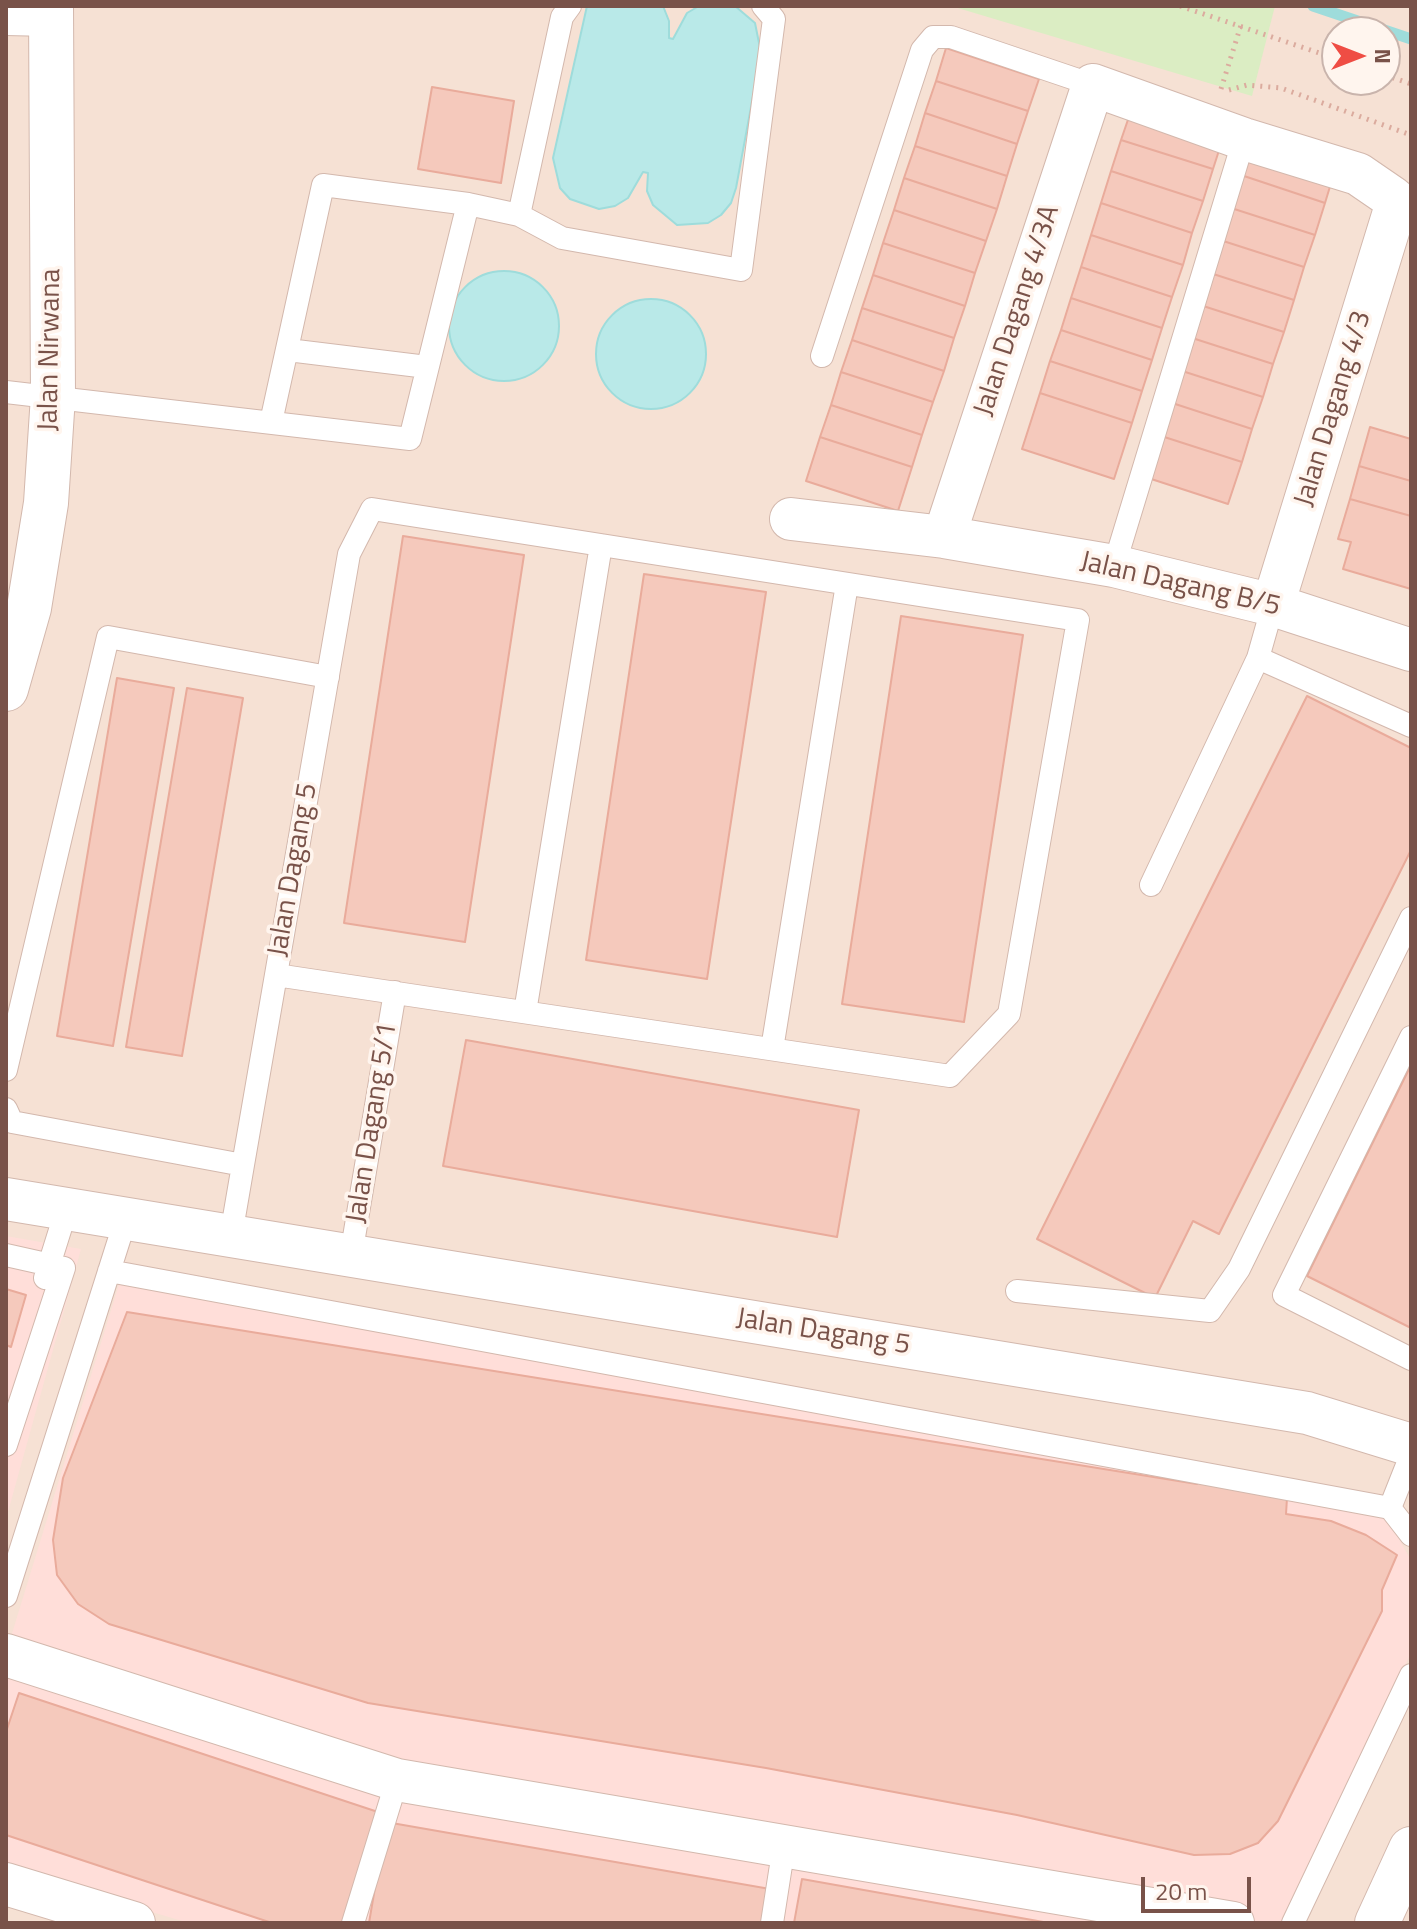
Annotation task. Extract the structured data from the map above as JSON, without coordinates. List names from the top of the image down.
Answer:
{
  "streets": {
    "street": [
      "Jalan Dagang 4/3A",
      "Jalan Nirwana",
      "Jalan Dagang 4/3",
      "Jalan Dagang B/5",
      "Jalan Dagang 5"
    ],
    "lane": ["Jalan Dagang 5/1"]
  },
  "crossings": [
    ["Jalan Dagang 4/3A", "Jalan Dagang B/5"],
    ["Jalan Dagang 4/3", "Jalan Dagang B/5"],
    ["Jalan Dagang 5", "Jalan Dagang 5/1"]
  ],
  "scale_bar": "20 m",
  "north": "right"
}
